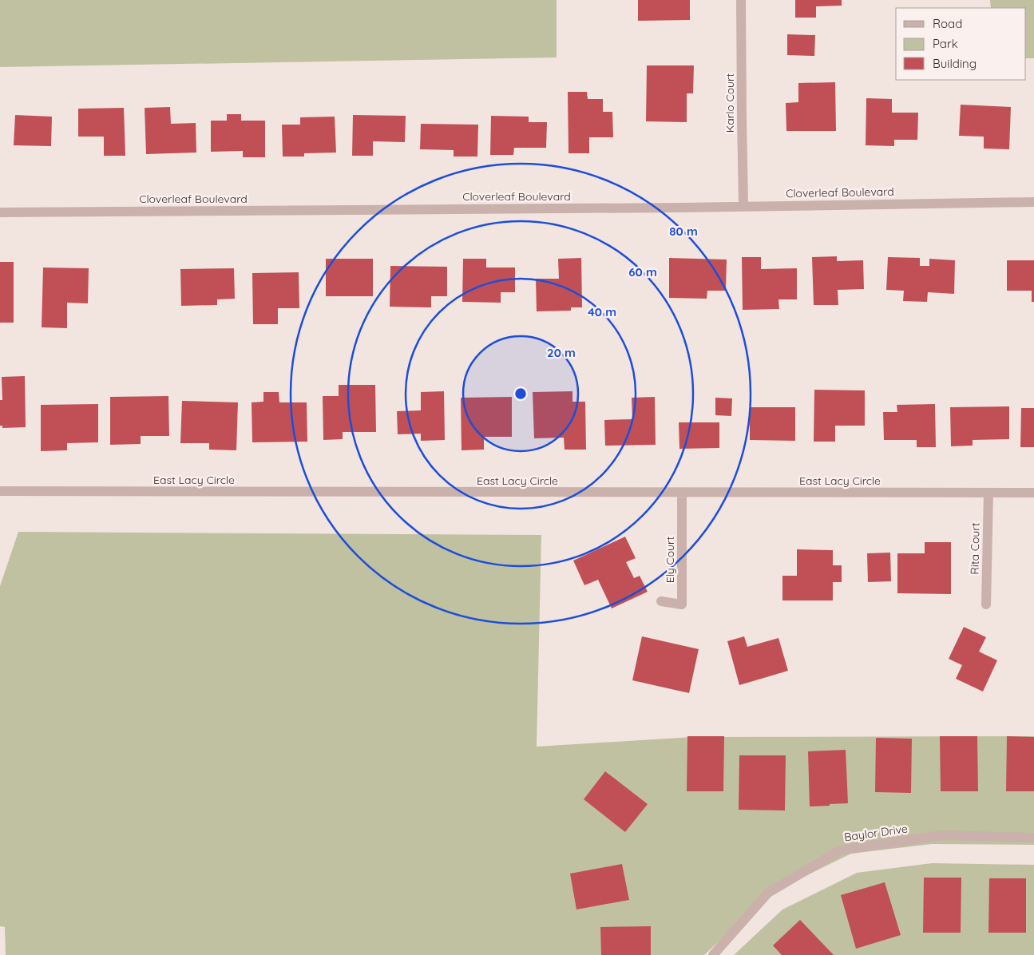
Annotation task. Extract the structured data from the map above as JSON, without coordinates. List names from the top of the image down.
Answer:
{
  "streets": {
    "street": [
      "Karlo Court",
      "Cloverleaf Boulevard",
      "East Lacy Circle",
      "Rita Court",
      "Ely Court",
      "Baylor Drive"
    ]
  },
  "crossings": [
    ["Karlo Court", "Cloverleaf Boulevard"],
    ["East Lacy Circle", "Rita Court"],
    ["East Lacy Circle", "Ely Court"]
  ],
  "legend": ["Road", "Park", "Building"],
  "rings": [
    "80 m",
    "60 m",
    "40 m",
    "20 m"
  ]
}
